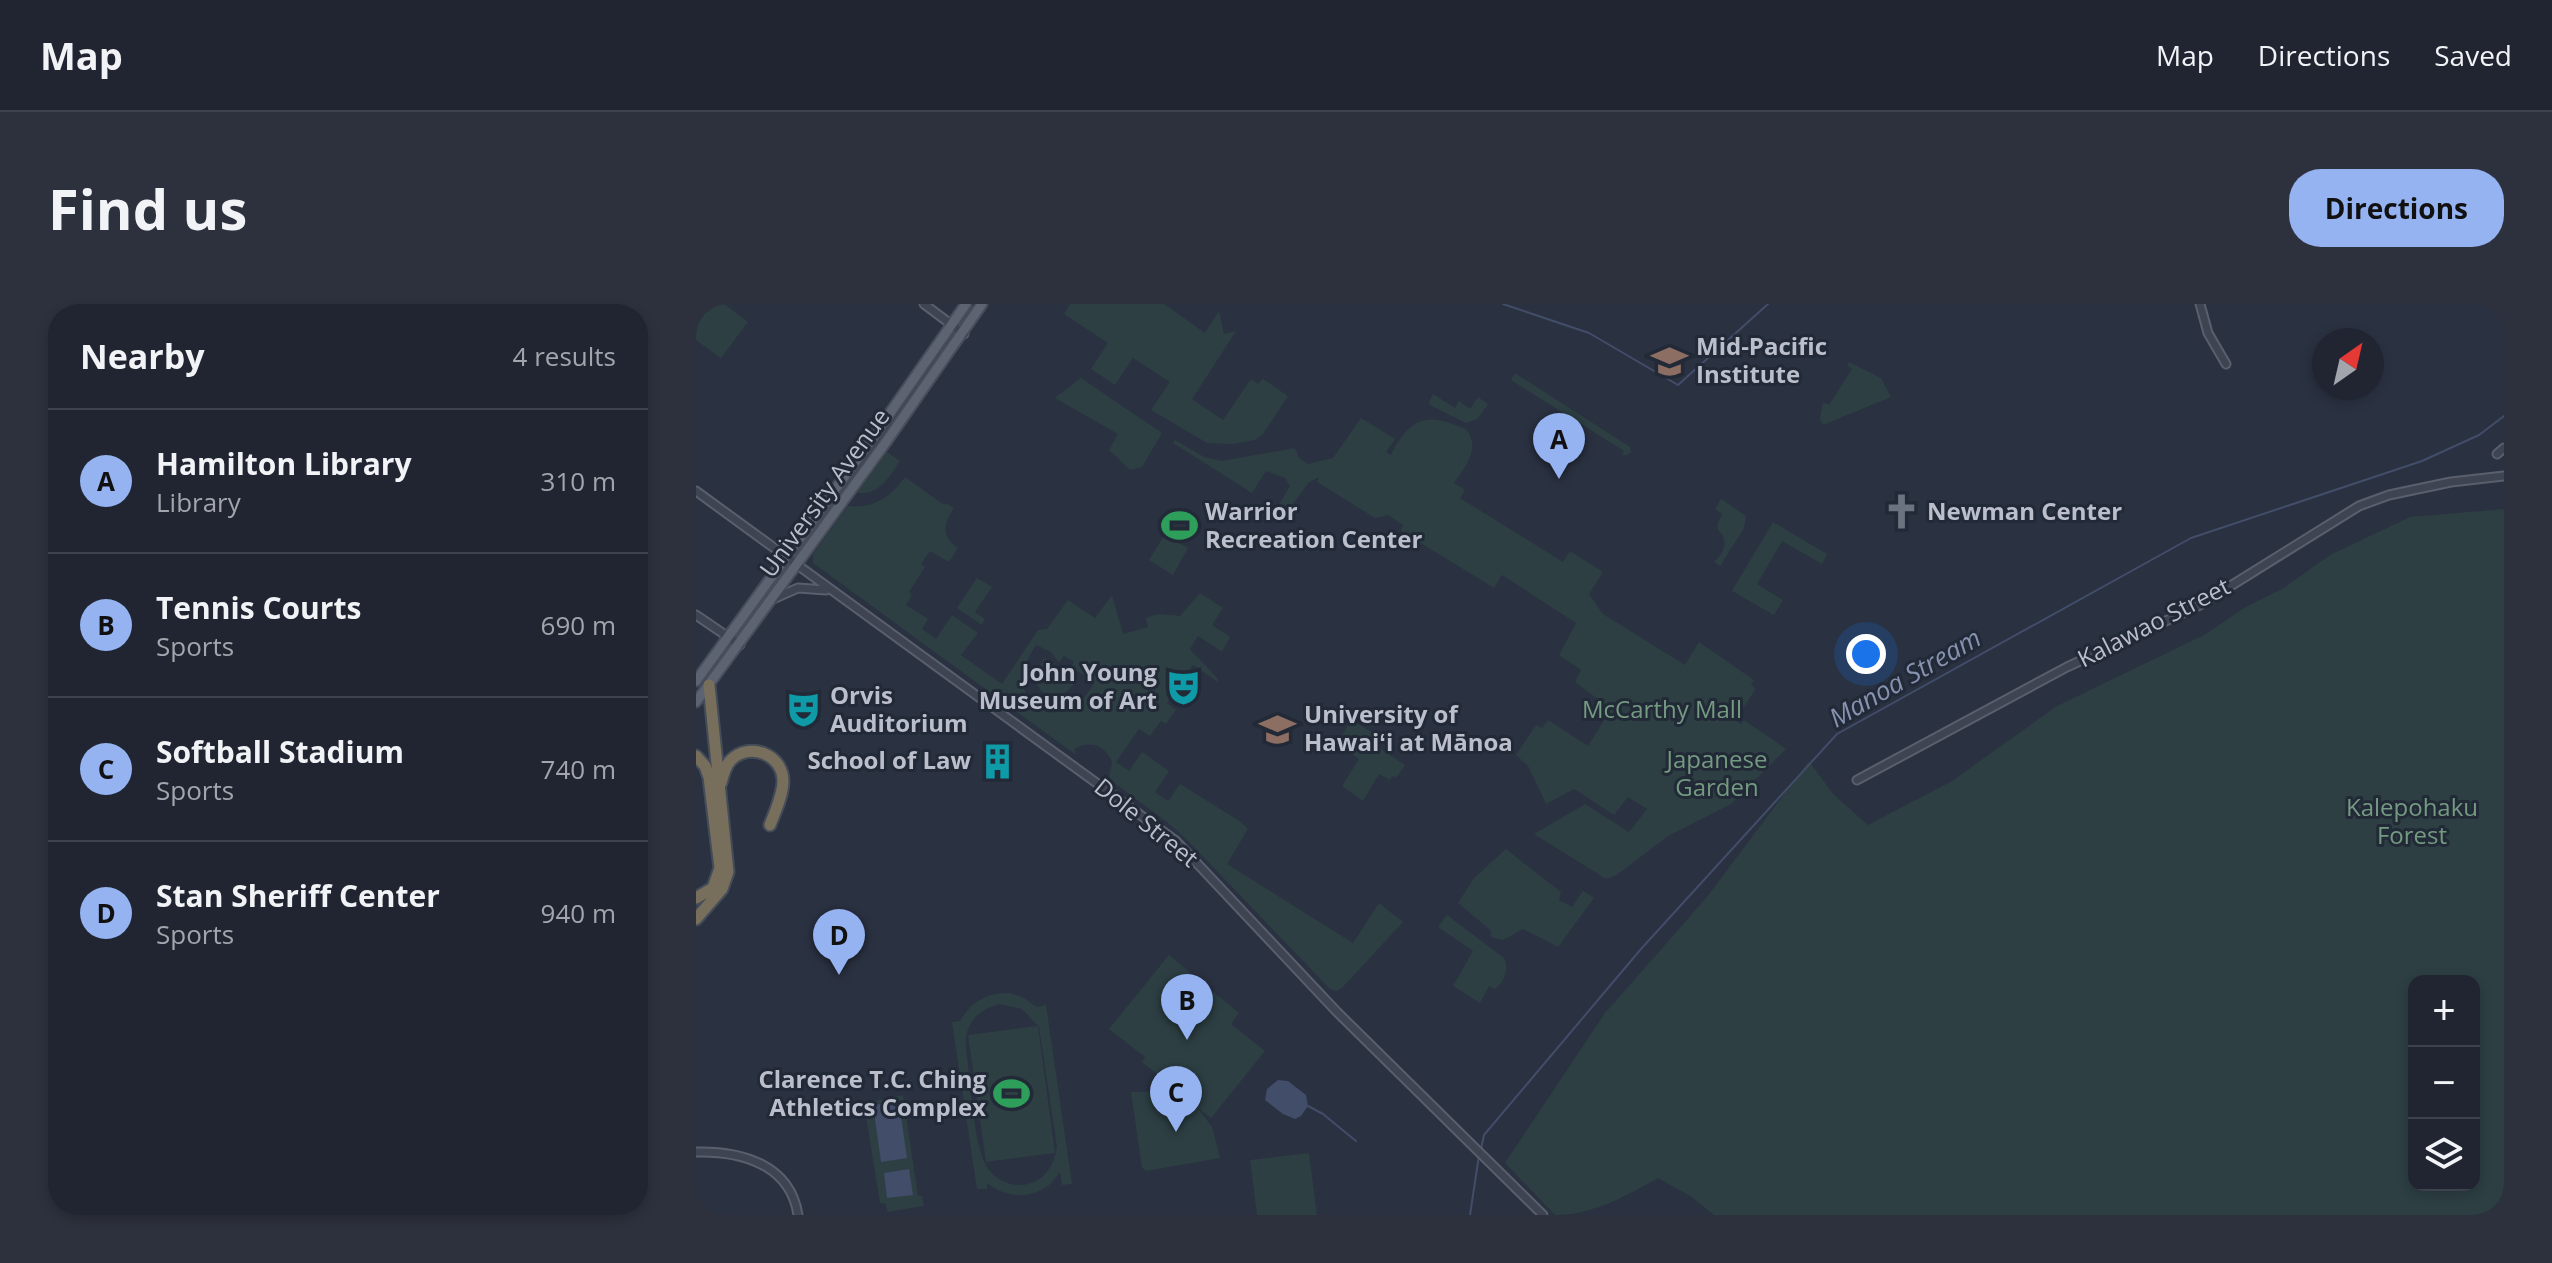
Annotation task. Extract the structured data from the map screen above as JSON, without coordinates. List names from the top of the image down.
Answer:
{
  "streets": {
    "main road": ["University Avenue"],
    "street": ["Kalawao Street", "Dole Street"]
  },
  "crossings": [
    ["University Avenue", "Dole Street"]
  ],
  "water": ["Manoa Stream"],
  "parks": ["McCarthy Mall", "Japanese Garden", "Kalepohaku Forest"],
  "places": {
    "school or university": ["Mid-Pacific Institute", "University of Hawaiʻi at Mānoa"],
    "church": ["Newman Center"],
    "sports": ["Warrior Recreation Center", "Clarence T.C. Ching Athletics Complex"],
    "theatre": ["John Young Museum of Art", "Orvis Auditorium"],
    "building": ["School of Law"]
  },
  "north": "top right",
  "page": {
    "header": "Map",
    "nav": ["Map", "Directions", "Saved"],
    "buttons": "Directions",
    "title": "Find us",
    "heading": ["Nearby", "4 results"],
    "list": [
      {
        "mark": "A",
        "name": "Hamilton Library",
        "note": "Library",
        "value": "310 m"
      },
      {
        "mark": "B",
        "name": "Tennis Courts",
        "note": "Sports",
        "value": "690 m"
      },
      {
        "mark": "C",
        "name": "Softball Stadium",
        "note": "Sports",
        "value": "740 m"
      },
      {
        "mark": "D",
        "name": "Stan Sheriff Center",
        "note": "Sports",
        "value": "940 m"
      }
    ],
    "pins": [
      "A",
      "D",
      "B",
      "C"
    ],
    "map_buttons": ["+", "−"]
  }
}
